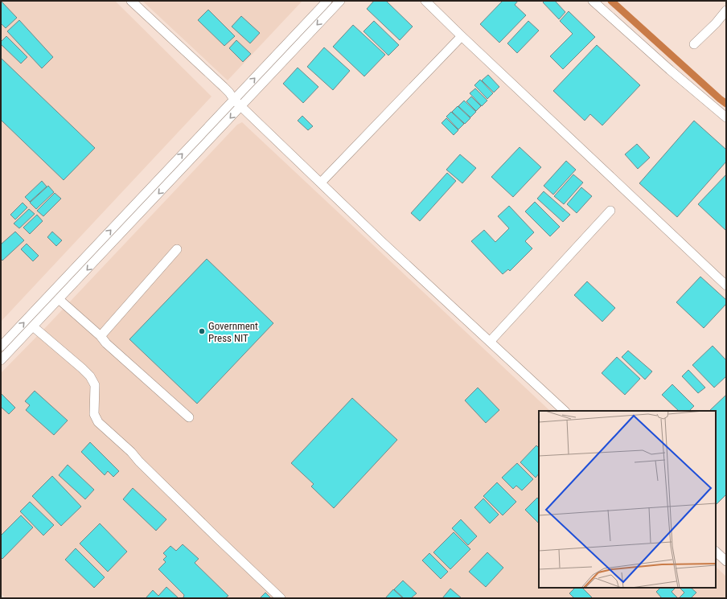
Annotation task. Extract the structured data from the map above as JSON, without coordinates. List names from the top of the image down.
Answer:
{
  "places": ["Government Press NIT"]
}
